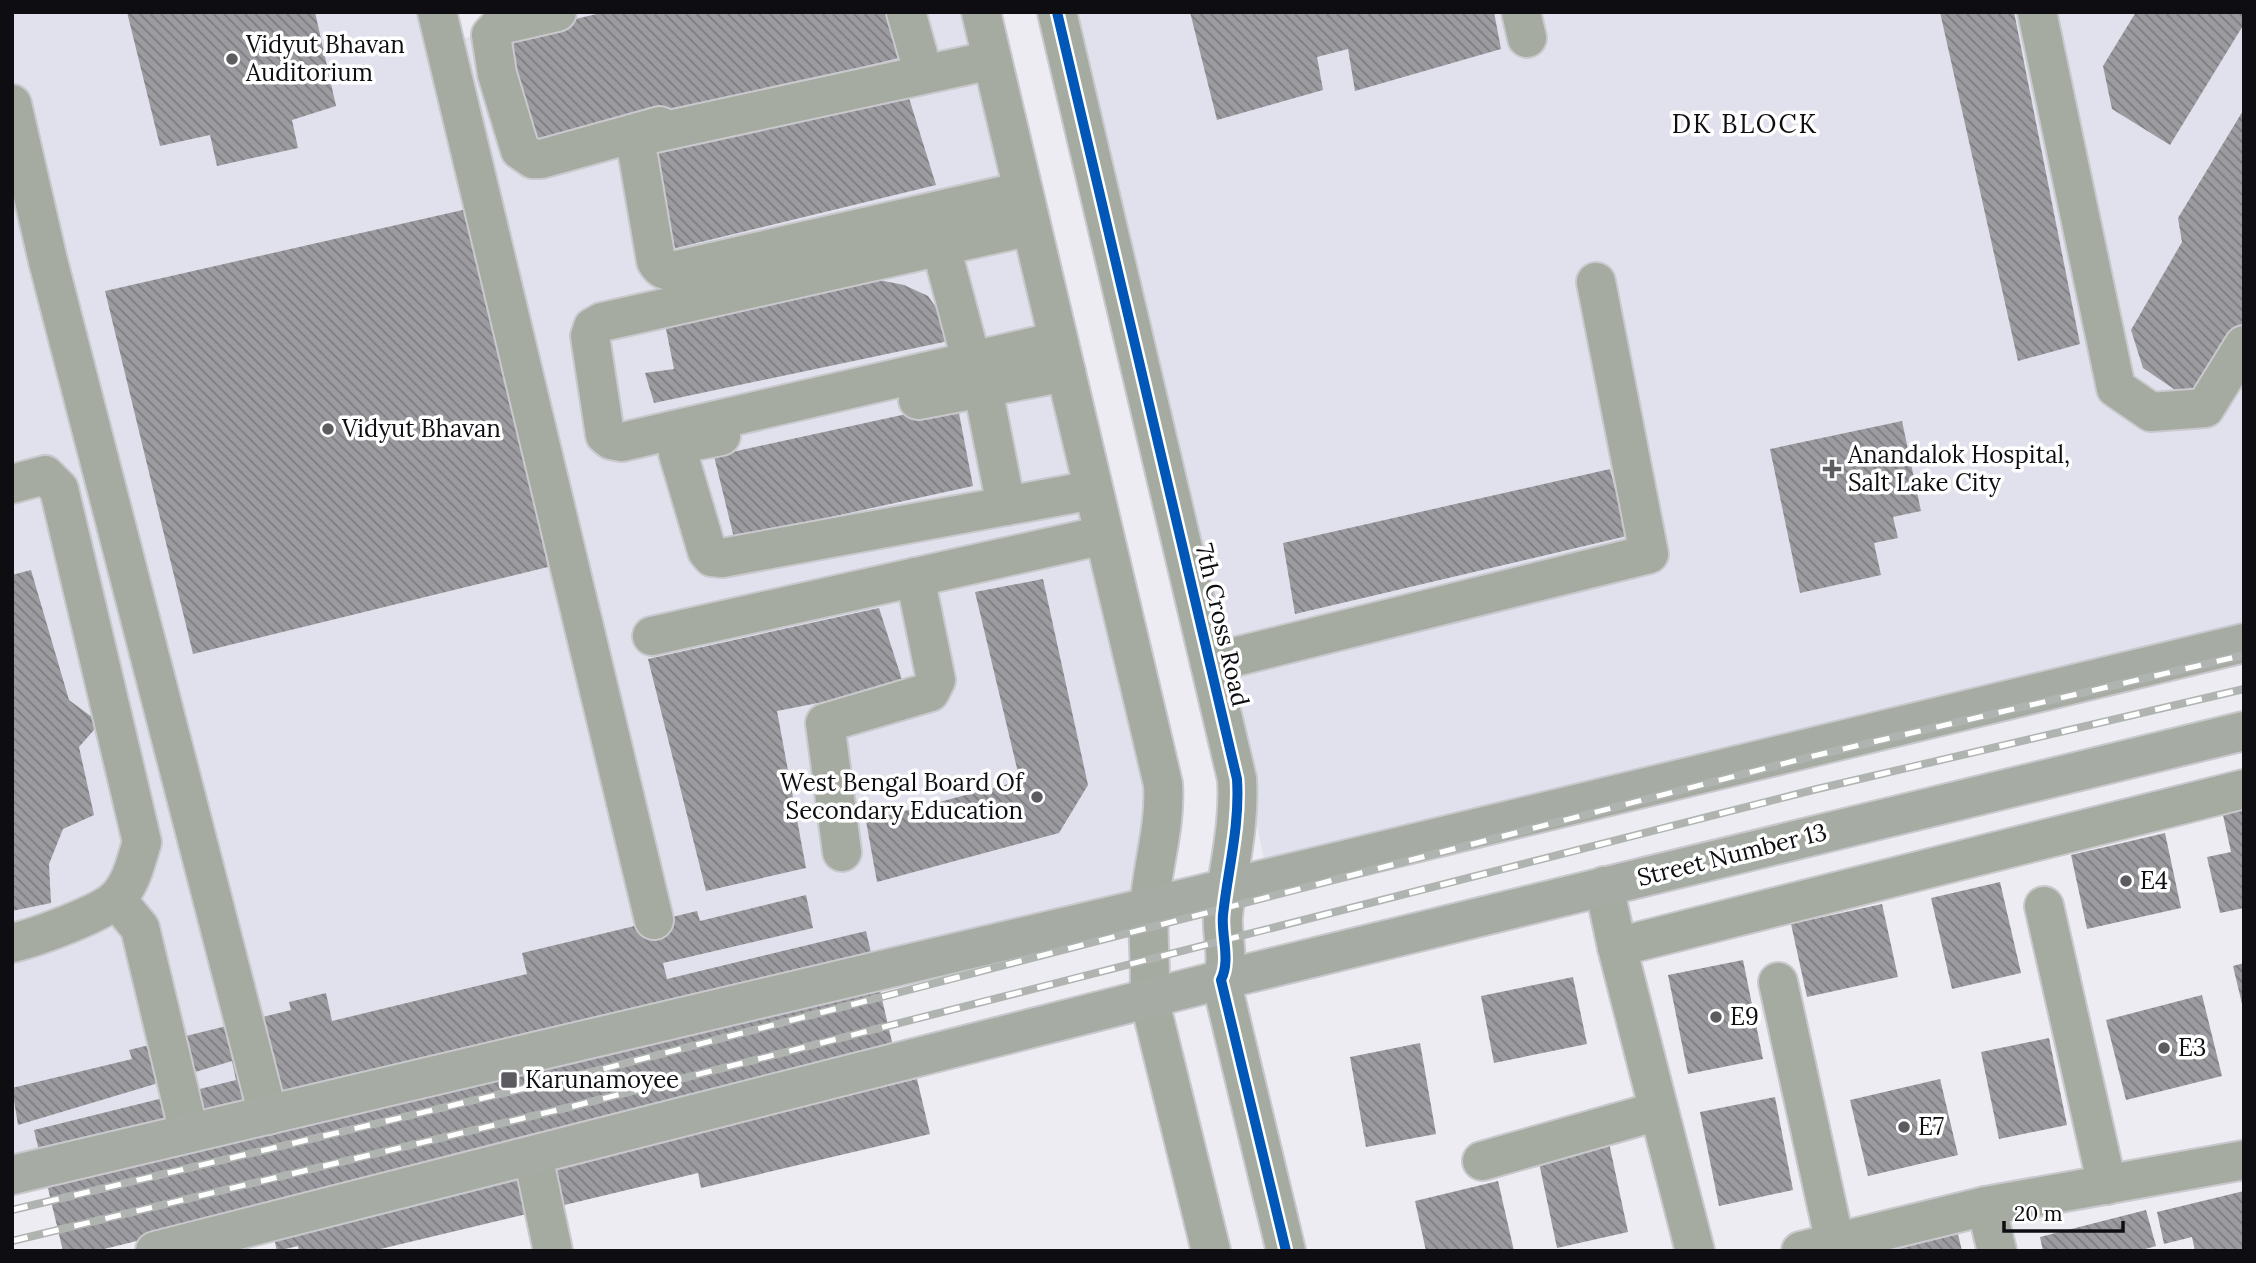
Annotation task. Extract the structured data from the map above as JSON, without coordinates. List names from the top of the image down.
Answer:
{
  "streets": {
    "main road": ["Street Number 13"],
    "street": ["7th Cross Road"]
  },
  "crossings": [
    ["7th Cross Road", "Street Number 13"]
  ],
  "districts": ["DK BLOCK"],
  "places": {
    "other": [
      "Vidyut Bhavan Auditorium",
      "Vidyut Bhavan",
      "West Bengal Board Of Secondary Education",
      "E4",
      "E9",
      "E3",
      "E7"
    ],
    "health": ["Anandalok Hospital, Salt Lake City"],
    "transit": ["Karunamoyee"]
  },
  "scale_bar": "20 m"
}
